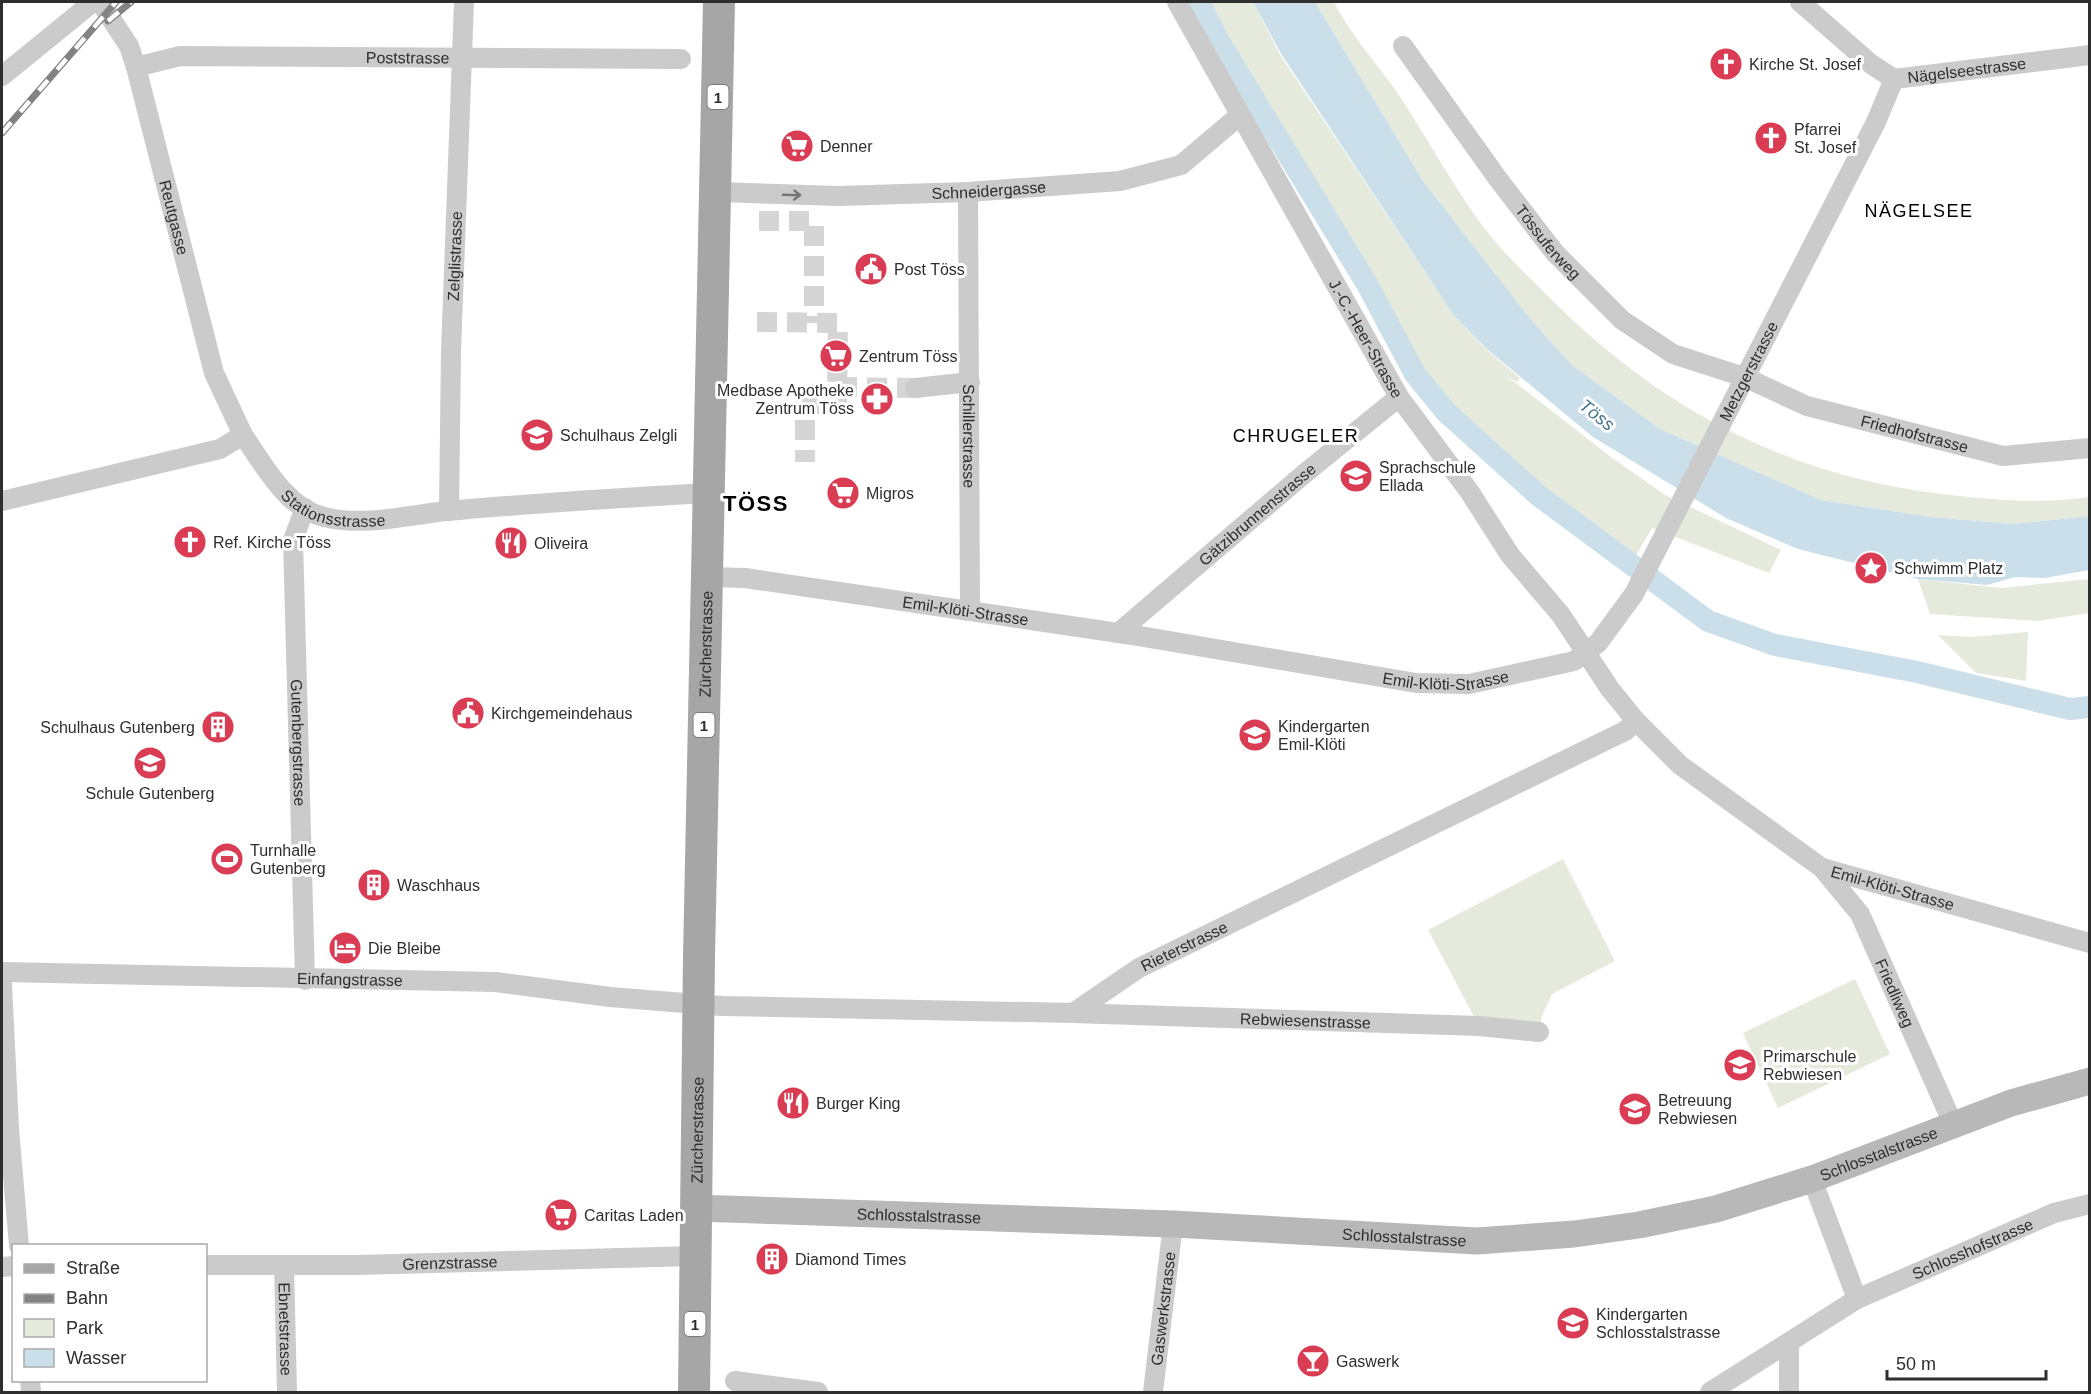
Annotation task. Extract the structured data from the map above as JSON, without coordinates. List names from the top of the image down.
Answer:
{
  "streets": {
    "main road": ["1", "Zürcherstrasse", "Schlosstalstrasse"],
    "street": [
      "Poststrasse",
      "Nägelseestrasse",
      "Schneidergasse",
      "Reutgasse",
      "Tössuferweg",
      "Zelglistrasse",
      "J.-C.-Heer-Strasse",
      "Metzgerstrasse",
      "Friedhofstrasse",
      "Schillerstrasse",
      "Stationsstrasse",
      "Gätzibrunnenstrasse",
      "Emil-Klöti-Strasse",
      "Gutenbergstrasse",
      "Rieterstrasse",
      "Einfangstrasse",
      "Friedliweg",
      "Rebwiesenstrasse",
      "Schlosshofstrasse",
      "Grenzstrasse",
      "Gaswerkstrasse",
      "Ebnetstrasse"
    ]
  },
  "crossings": [
    ["Poststrasse", "Reutgasse"],
    ["Poststrasse", "Zelglistrasse"],
    ["Nägelseestrasse", "Metzgerstrasse"],
    ["Schneidergasse", "J.-C.-Heer-Strasse"],
    ["Schneidergasse", "Schillerstrasse"],
    ["Schneidergasse", "Zürcherstrasse"],
    ["Reutgasse", "Stationsstrasse"],
    ["Tössuferweg", "Metzgerstrasse"],
    ["Tössuferweg", "Friedhofstrasse"],
    ["Zelglistrasse", "Stationsstrasse"],
    ["J.-C.-Heer-Strasse", "Metzgerstrasse"],
    ["J.-C.-Heer-Strasse", "Gätzibrunnenstrasse"],
    ["J.-C.-Heer-Strasse", "Emil-Klöti-Strasse"],
    ["Metzgerstrasse", "Friedhofstrasse"],
    ["Metzgerstrasse", "Emil-Klöti-Strasse"],
    ["Schillerstrasse", "Emil-Klöti-Strasse"],
    ["Stationsstrasse", "Zürcherstrasse"],
    ["Stationsstrasse", "Gutenbergstrasse"],
    ["Gätzibrunnenstrasse", "Emil-Klöti-Strasse"],
    ["Emil-Klöti-Strasse", "Zürcherstrasse"],
    ["Emil-Klöti-Strasse", "Rieterstrasse"],
    ["Emil-Klöti-Strasse", "Friedliweg"],
    ["Zürcherstrasse", "Einfangstrasse"],
    ["Zürcherstrasse", "Schlosstalstrasse"],
    ["Zürcherstrasse", "Grenzstrasse"],
    ["Gutenbergstrasse", "Einfangstrasse"],
    ["Rieterstrasse", "Rebwiesenstrasse"],
    ["Friedliweg", "Schlosstalstrasse"],
    ["Schlosstalstrasse", "Gaswerkstrasse"],
    ["Grenzstrasse", "Ebnetstrasse"]
  ],
  "one_way": ["Schneidergasse"],
  "districts": ["NÄGELSEE", "CHRUGELER", "TÖSS"],
  "water": ["Töss"],
  "places": {
    "church": ["Kirche St. Josef", "Pfarrei St. Josef", "Ref. Kirche Töss"],
    "supermarket": [
      "Denner",
      "Zentrum Töss",
      "Migros",
      "Caritas Laden"
    ],
    "public building": ["Post Töss", "Kirchgemeindehaus"],
    "pharmacy": ["Medbase Apotheke Zentrum Töss"],
    "school or university": [
      "Schulhaus Zelgli",
      "Sprachschule Ellada",
      "Kindergarten Emil-Klöti",
      "Schule Gutenberg",
      "Primarschule Rebwiesen",
      "Betreuung Rebwiesen",
      "Kindergarten Schlosstalstrasse"
    ],
    "restaurant": ["Oliveira", "Burger King"],
    "place": ["Schwimm Platz"],
    "building": ["Schulhaus Gutenberg", "Waschhaus", "Diamond Times"],
    "sports": ["Turnhalle Gutenberg"],
    "hotel": ["Die Bleibe"],
    "bar": ["Gaswerk"]
  },
  "legend": [
    "Straße",
    "Bahn",
    "Park",
    "Wasser"
  ],
  "scale_bar": "50 m"
}
